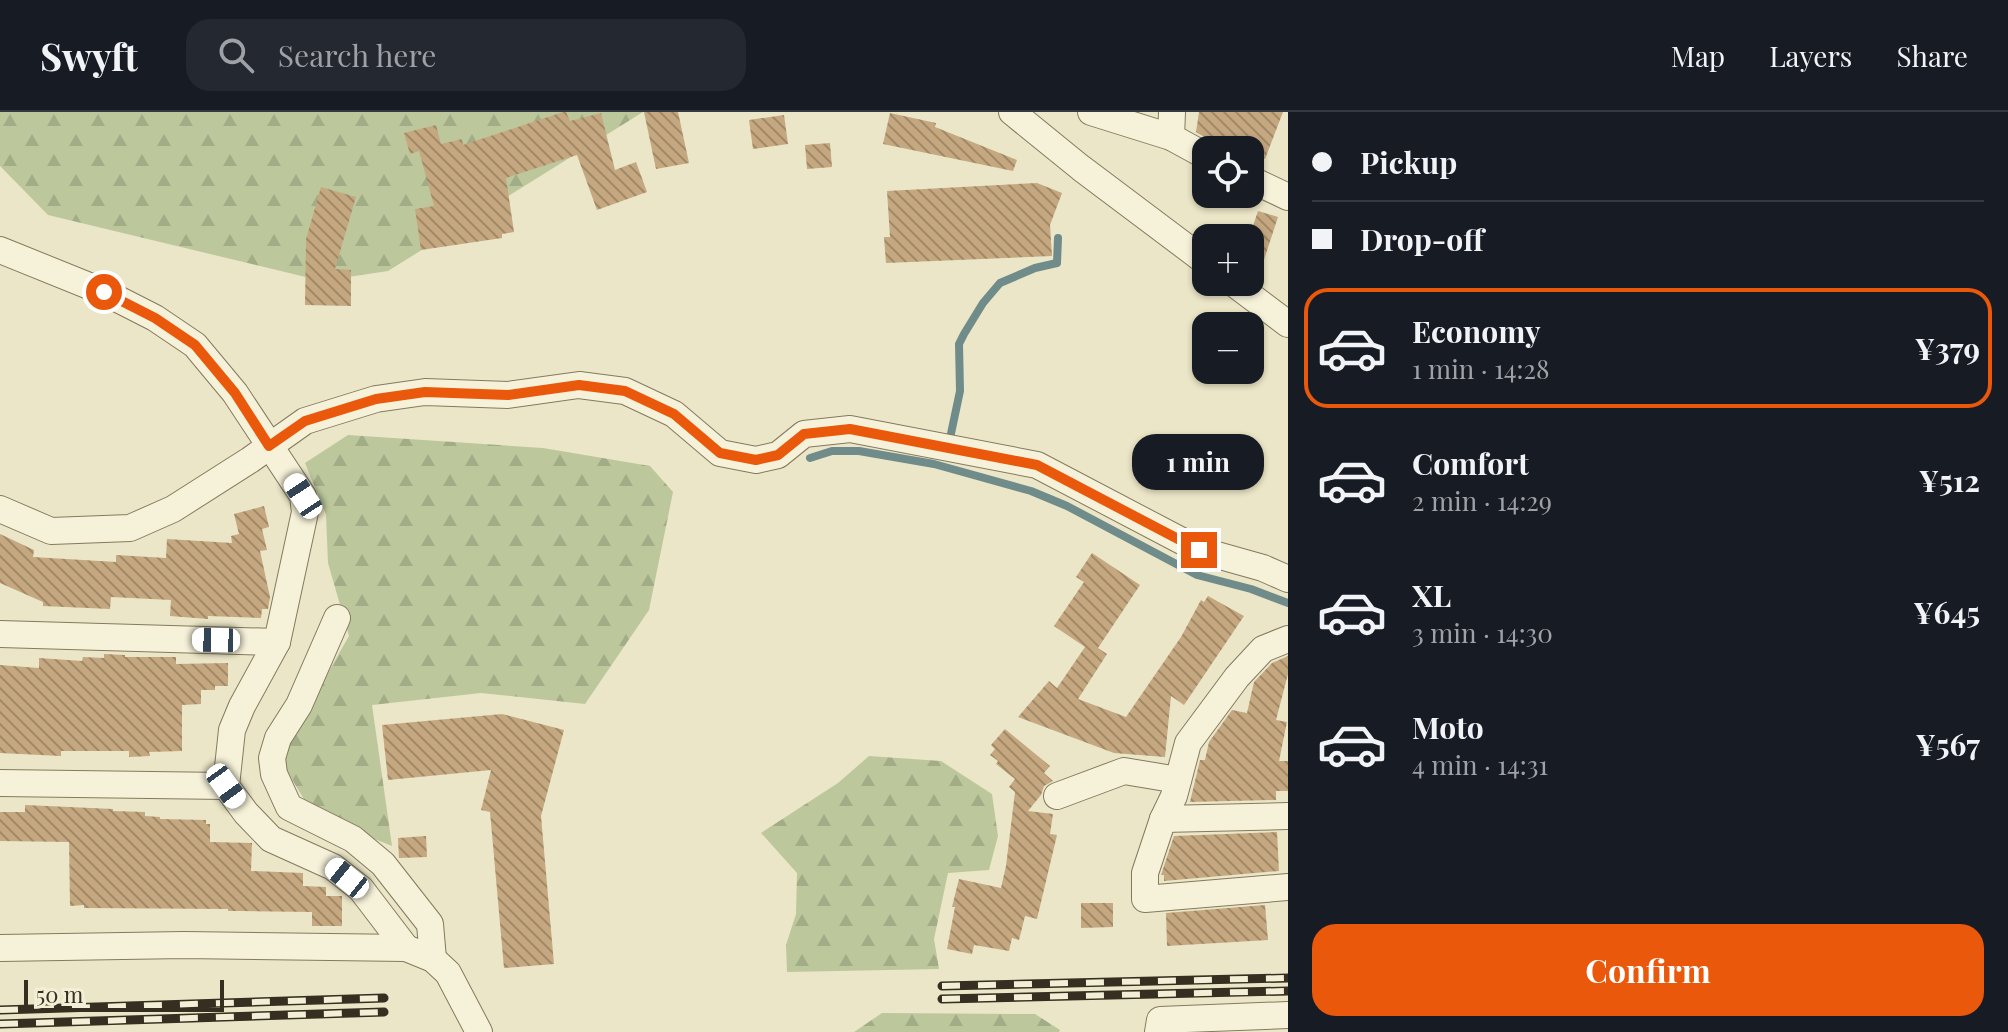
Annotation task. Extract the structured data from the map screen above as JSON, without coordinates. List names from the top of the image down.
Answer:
{
  "scale_bar": "50 m",
  "page": {
    "header": "Swyft",
    "search": "Search here",
    "nav": ["Map", "Layers", "Share"],
    "banner": ["Pickup", "Drop-off"],
    "map_buttons": ["+", "−"],
    "list": [
      {
        "name": "Economy",
        "note": "1 min · 14:28",
        "value": "¥379"
      },
      {
        "name": "Comfort",
        "note": "2 min · 14:29",
        "value": "¥512"
      },
      {
        "name": "XL",
        "note": "3 min · 14:30",
        "value": "¥645"
      },
      {
        "name": "Moto",
        "note": "4 min · 14:31",
        "value": "¥567"
      }
    ],
    "bubble": "1 min",
    "buttons": "Confirm",
    "scale": "50 m"
  }
}
